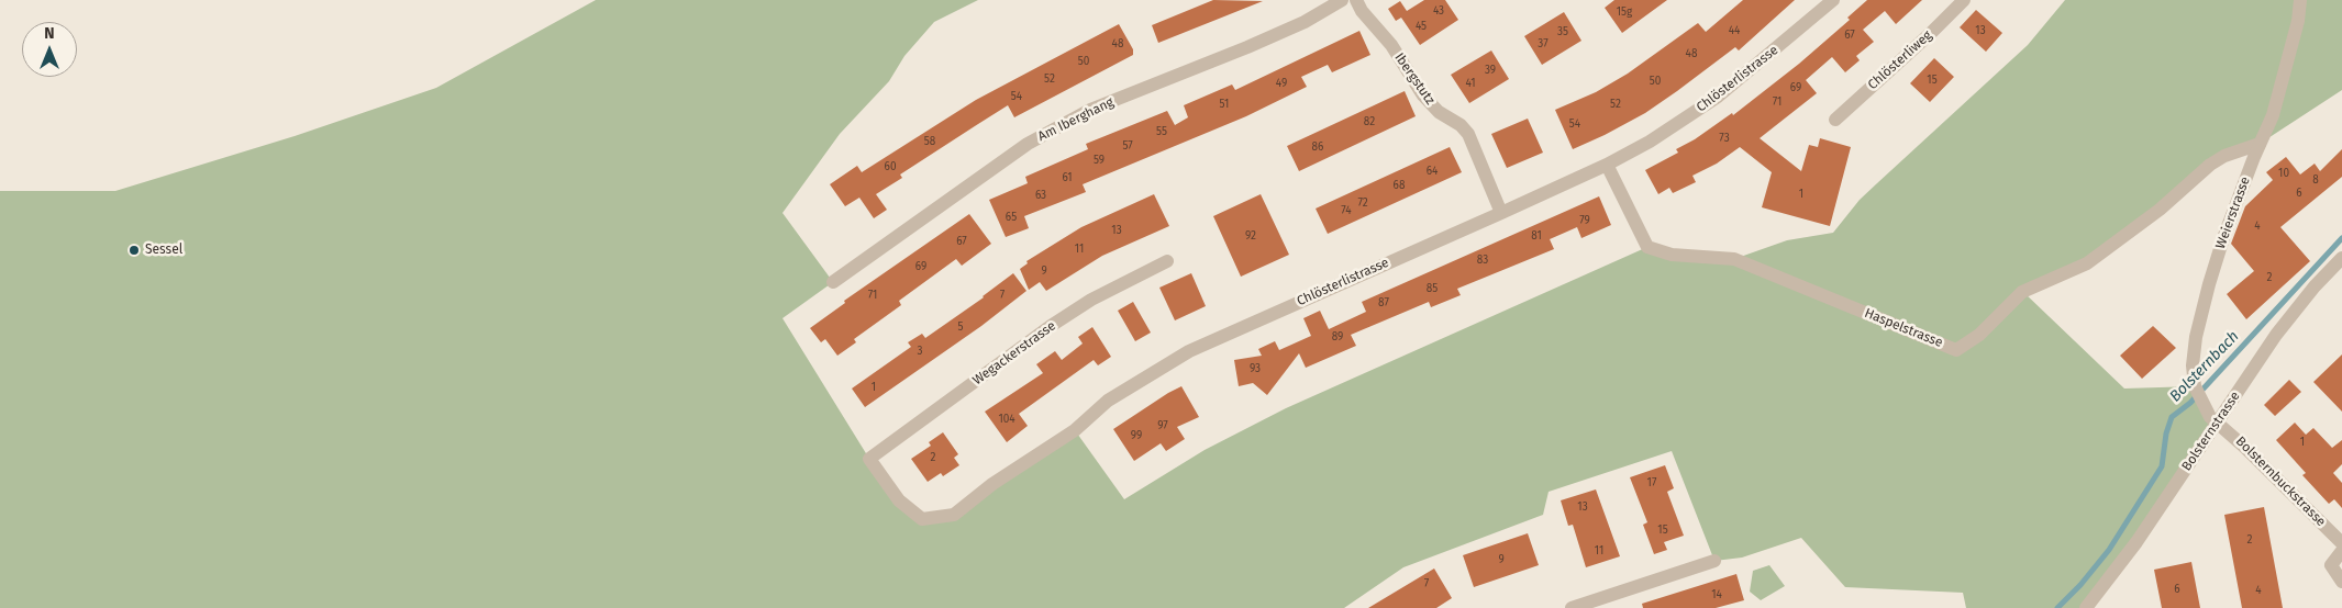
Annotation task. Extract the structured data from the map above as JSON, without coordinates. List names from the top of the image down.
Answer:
{
  "streets": {
    "street": [
      "Chlösterliweg",
      "Ibergstutz",
      "Chlösterlistrasse",
      "Am Iberghang",
      "Weierstrasse",
      "Haspelstrasse",
      "Wegackerstrasse",
      "Bolsternstrasse",
      "Bolsternbuckstrasse"
    ]
  },
  "crossings": [
    ["Ibergstutz", "Chlösterlistrasse"],
    ["Chlösterlistrasse", "Haspelstrasse"],
    ["Chlösterlistrasse", "Wegackerstrasse"],
    ["Weierstrasse", "Haspelstrasse"],
    ["Weierstrasse", "Bolsternstrasse"],
    ["Weierstrasse", "Bolsternbuckstrasse"],
    ["Bolsternstrasse", "Bolsternbuckstrasse"]
  ],
  "water": ["Bolsternbach"],
  "places": ["Sessel"],
  "house_numbers": [
    "43",
    "15g",
    "45",
    "44",
    "13",
    "35",
    "67",
    "48",
    "37",
    "48",
    "50",
    "39",
    "52",
    "15",
    "50",
    "49",
    "41",
    "69",
    "54",
    "71",
    "51",
    "52",
    "82",
    "54",
    "55",
    "73",
    "58",
    "57",
    "86",
    "59",
    "60",
    "64",
    "10",
    "61",
    "8",
    "68",
    "6",
    "1",
    "63",
    "72",
    "74",
    "65",
    "79",
    "4",
    "13",
    "92",
    "81",
    "67",
    "11",
    "83",
    "69",
    "9",
    "2",
    "85",
    "71",
    "7",
    "87",
    "5",
    "89",
    "3",
    "93",
    "1",
    "104",
    "97",
    "99",
    "1",
    "2",
    "17",
    "13",
    "15",
    "2",
    "11",
    "9",
    "7",
    "6",
    "4",
    "14"
  ],
  "north": "top"
}
